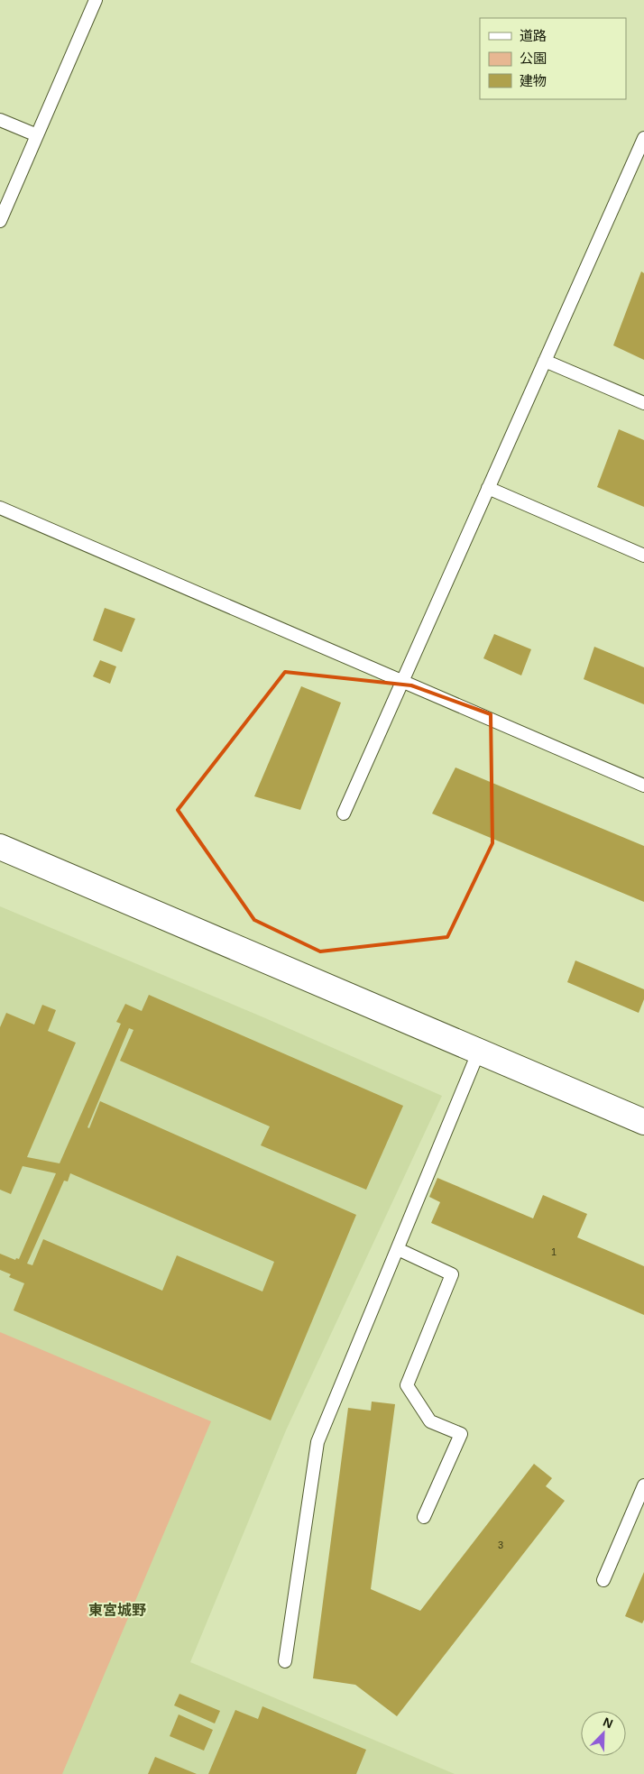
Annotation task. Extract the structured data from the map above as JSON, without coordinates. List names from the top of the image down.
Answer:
{
  "districts": ["東宮城野"],
  "house_numbers": ["1", "3"],
  "legend": ["道路", "公園", "建物"],
  "north": "top right"
}
